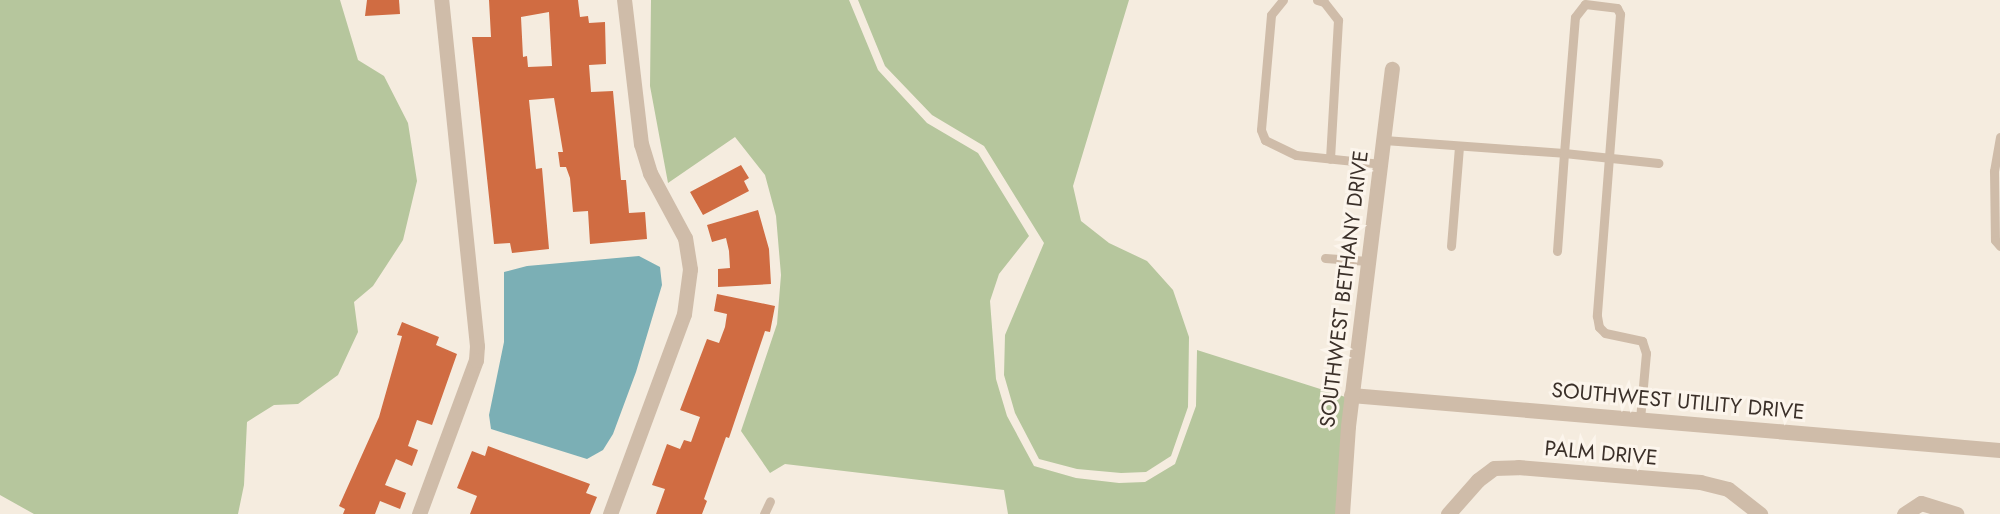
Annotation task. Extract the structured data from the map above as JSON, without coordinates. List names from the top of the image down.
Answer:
{
  "streets": {
    "street": ["SOUTHWEST BETHANY DRIVE", "SOUTHWEST UTILITY DRIVE", "PALM DRIVE"]
  },
  "crossings": [
    ["SOUTHWEST BETHANY DRIVE", "SOUTHWEST UTILITY DRIVE"]
  ]
}
